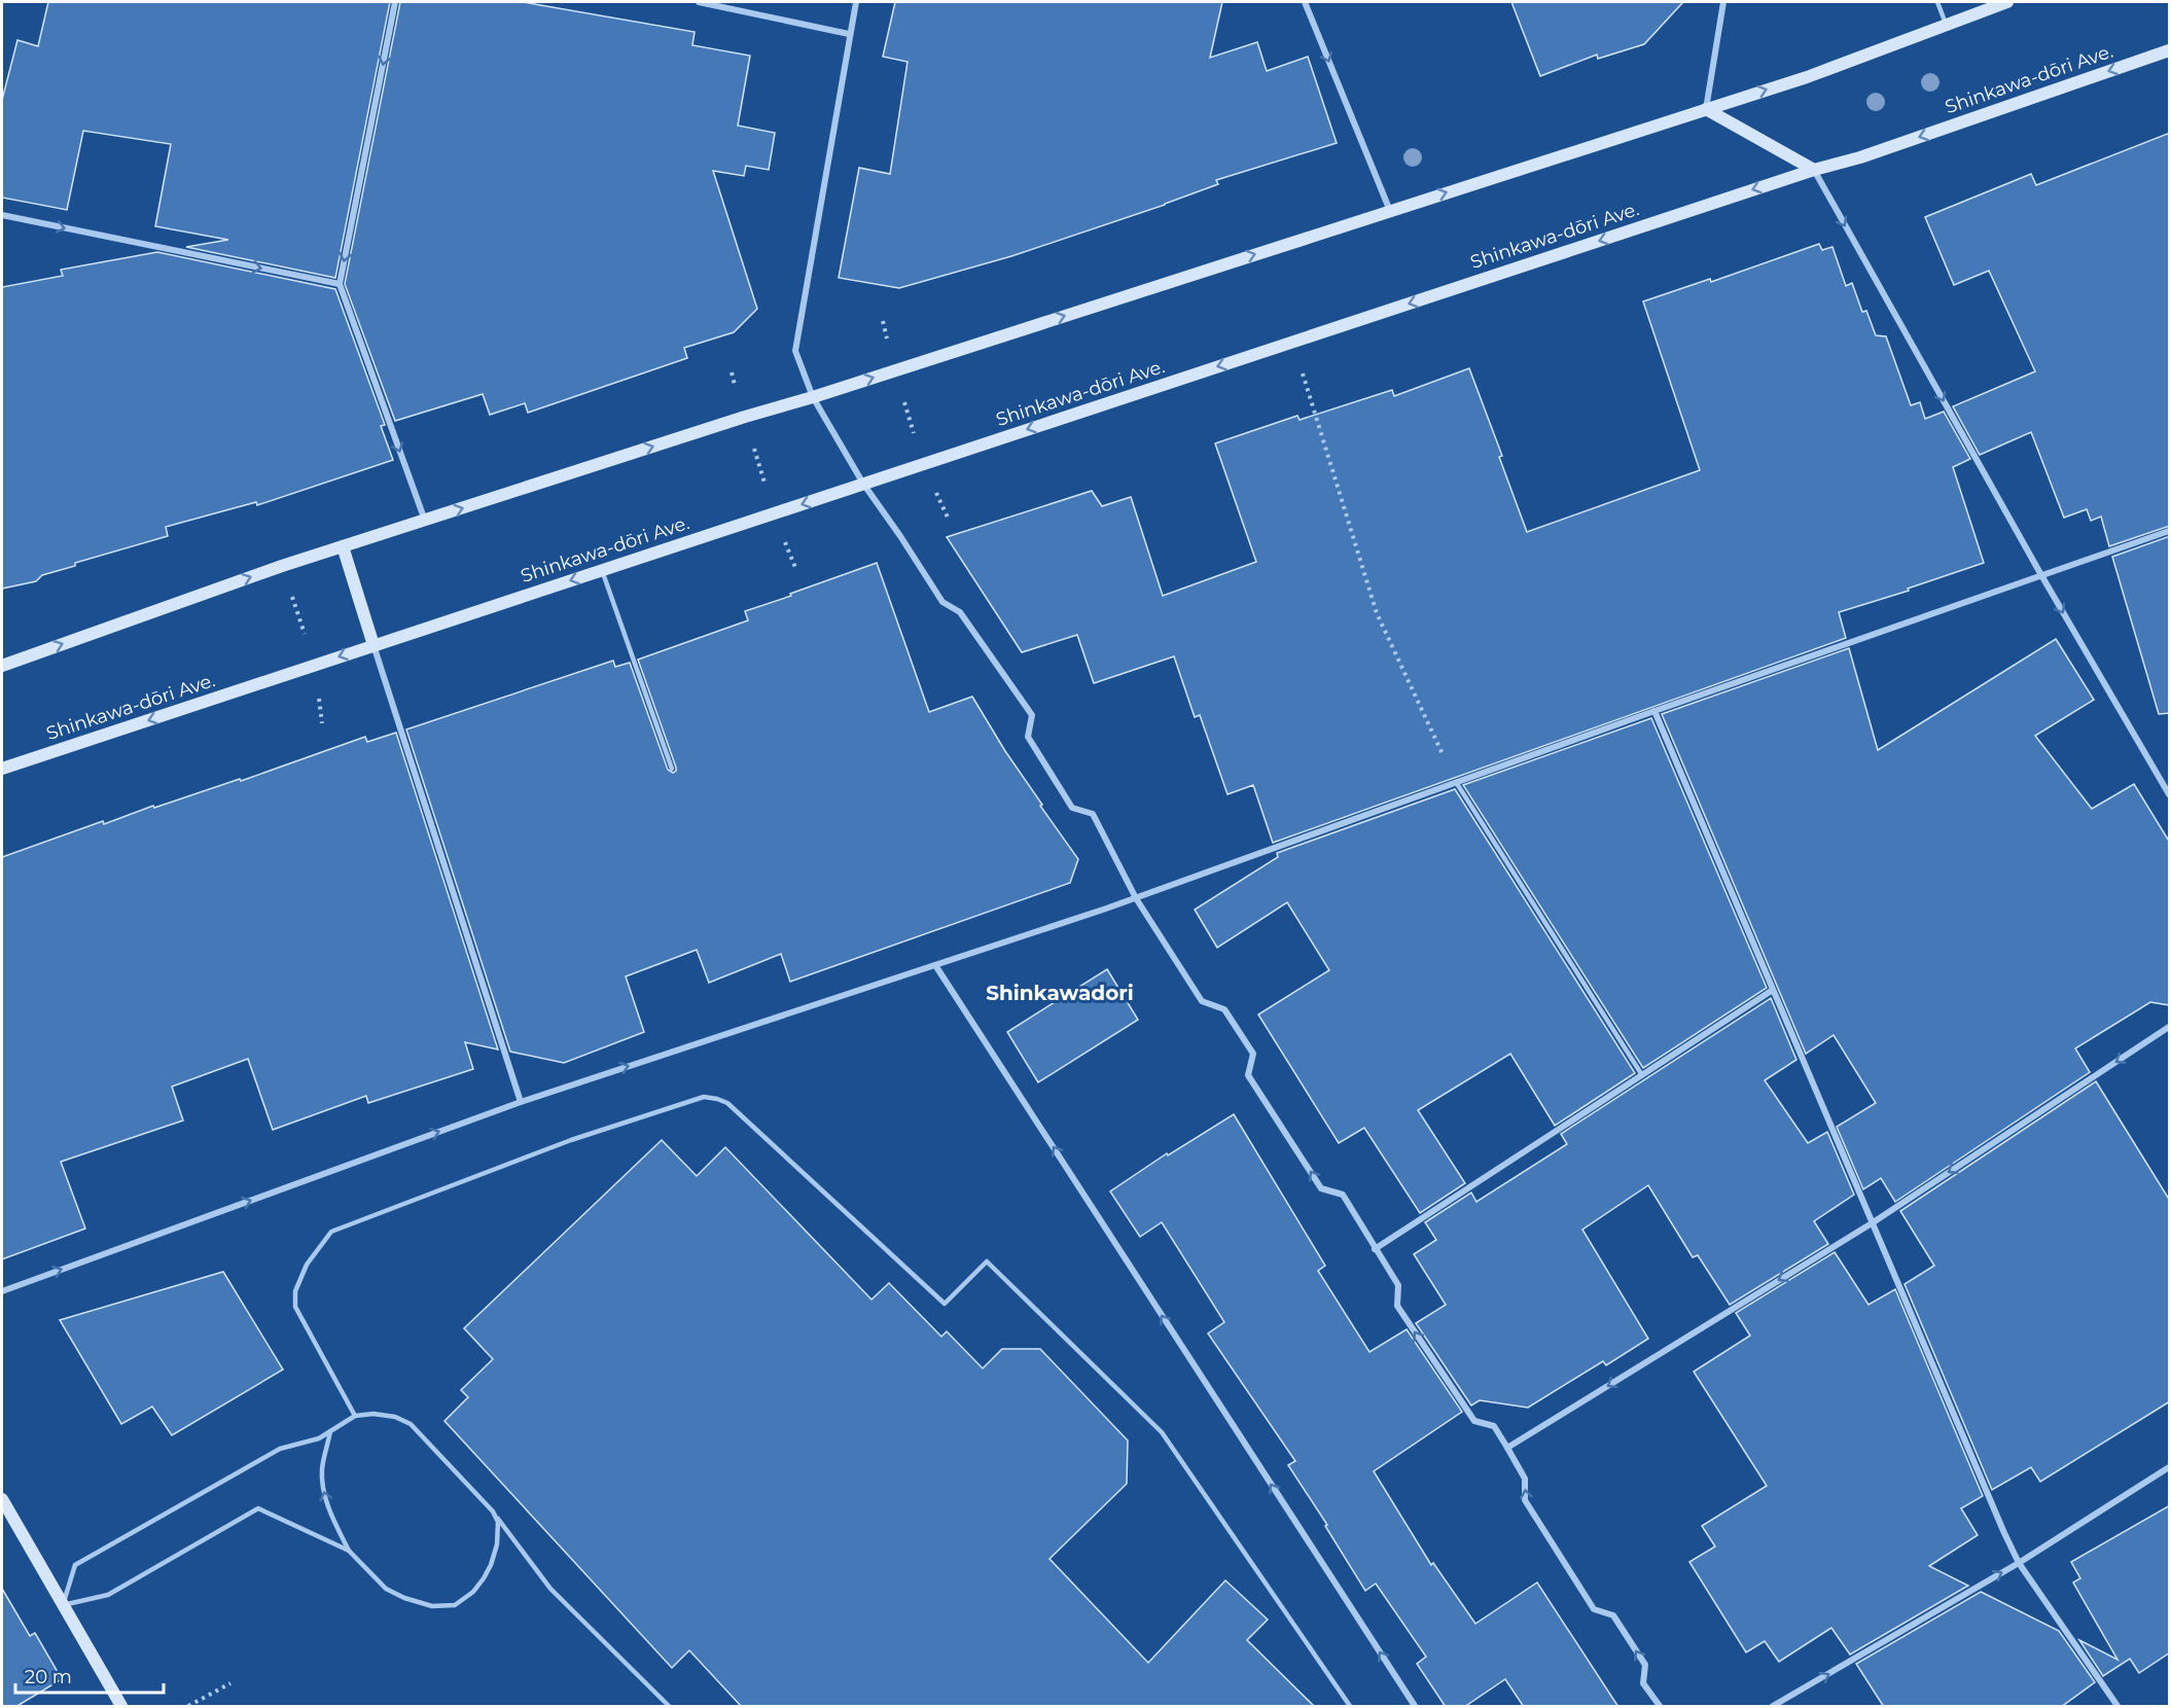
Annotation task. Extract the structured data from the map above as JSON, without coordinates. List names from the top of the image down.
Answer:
{
  "streets": {
    "main road": ["Shinkawa-dōri Ave."]
  },
  "districts": ["Shinkawadori"],
  "scale_bar": "20 m"
}
